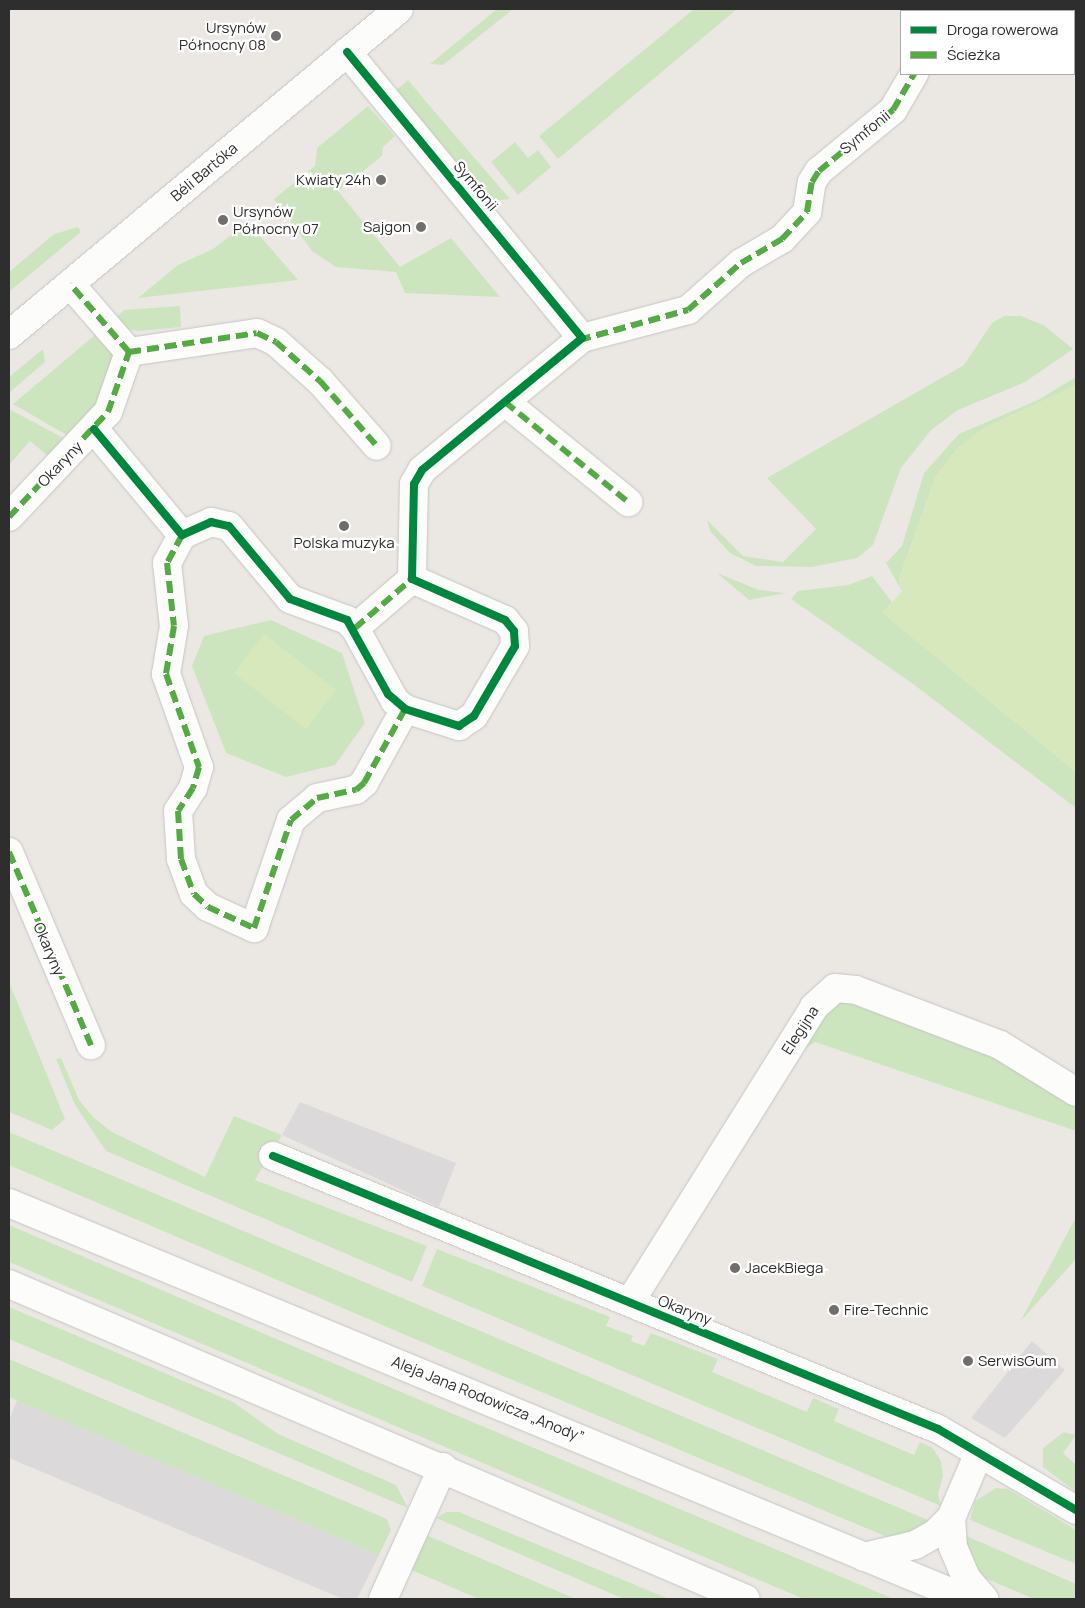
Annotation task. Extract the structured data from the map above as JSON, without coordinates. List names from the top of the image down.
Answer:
{
  "streets": {
    "street": [
      "Symfonii",
      "Béli Bartóka",
      "Okaryny",
      "Elegijna",
      "Aleja Jana Rodowicza „Anody”"
    ]
  },
  "crossings": [
    ["Symfonii", "Béli Bartóka"],
    ["Okaryny", "Elegijna"]
  ],
  "places": [
    "Ursynów Północny 08",
    "Kwiaty 24h",
    "Ursynów Północny 07",
    "Sajgon",
    "Polska muzyka",
    "JacekBiega",
    "Fire-Technic",
    "SerwisGum"
  ],
  "legend": ["Droga rowerowa", "Ścieżka"]
}
